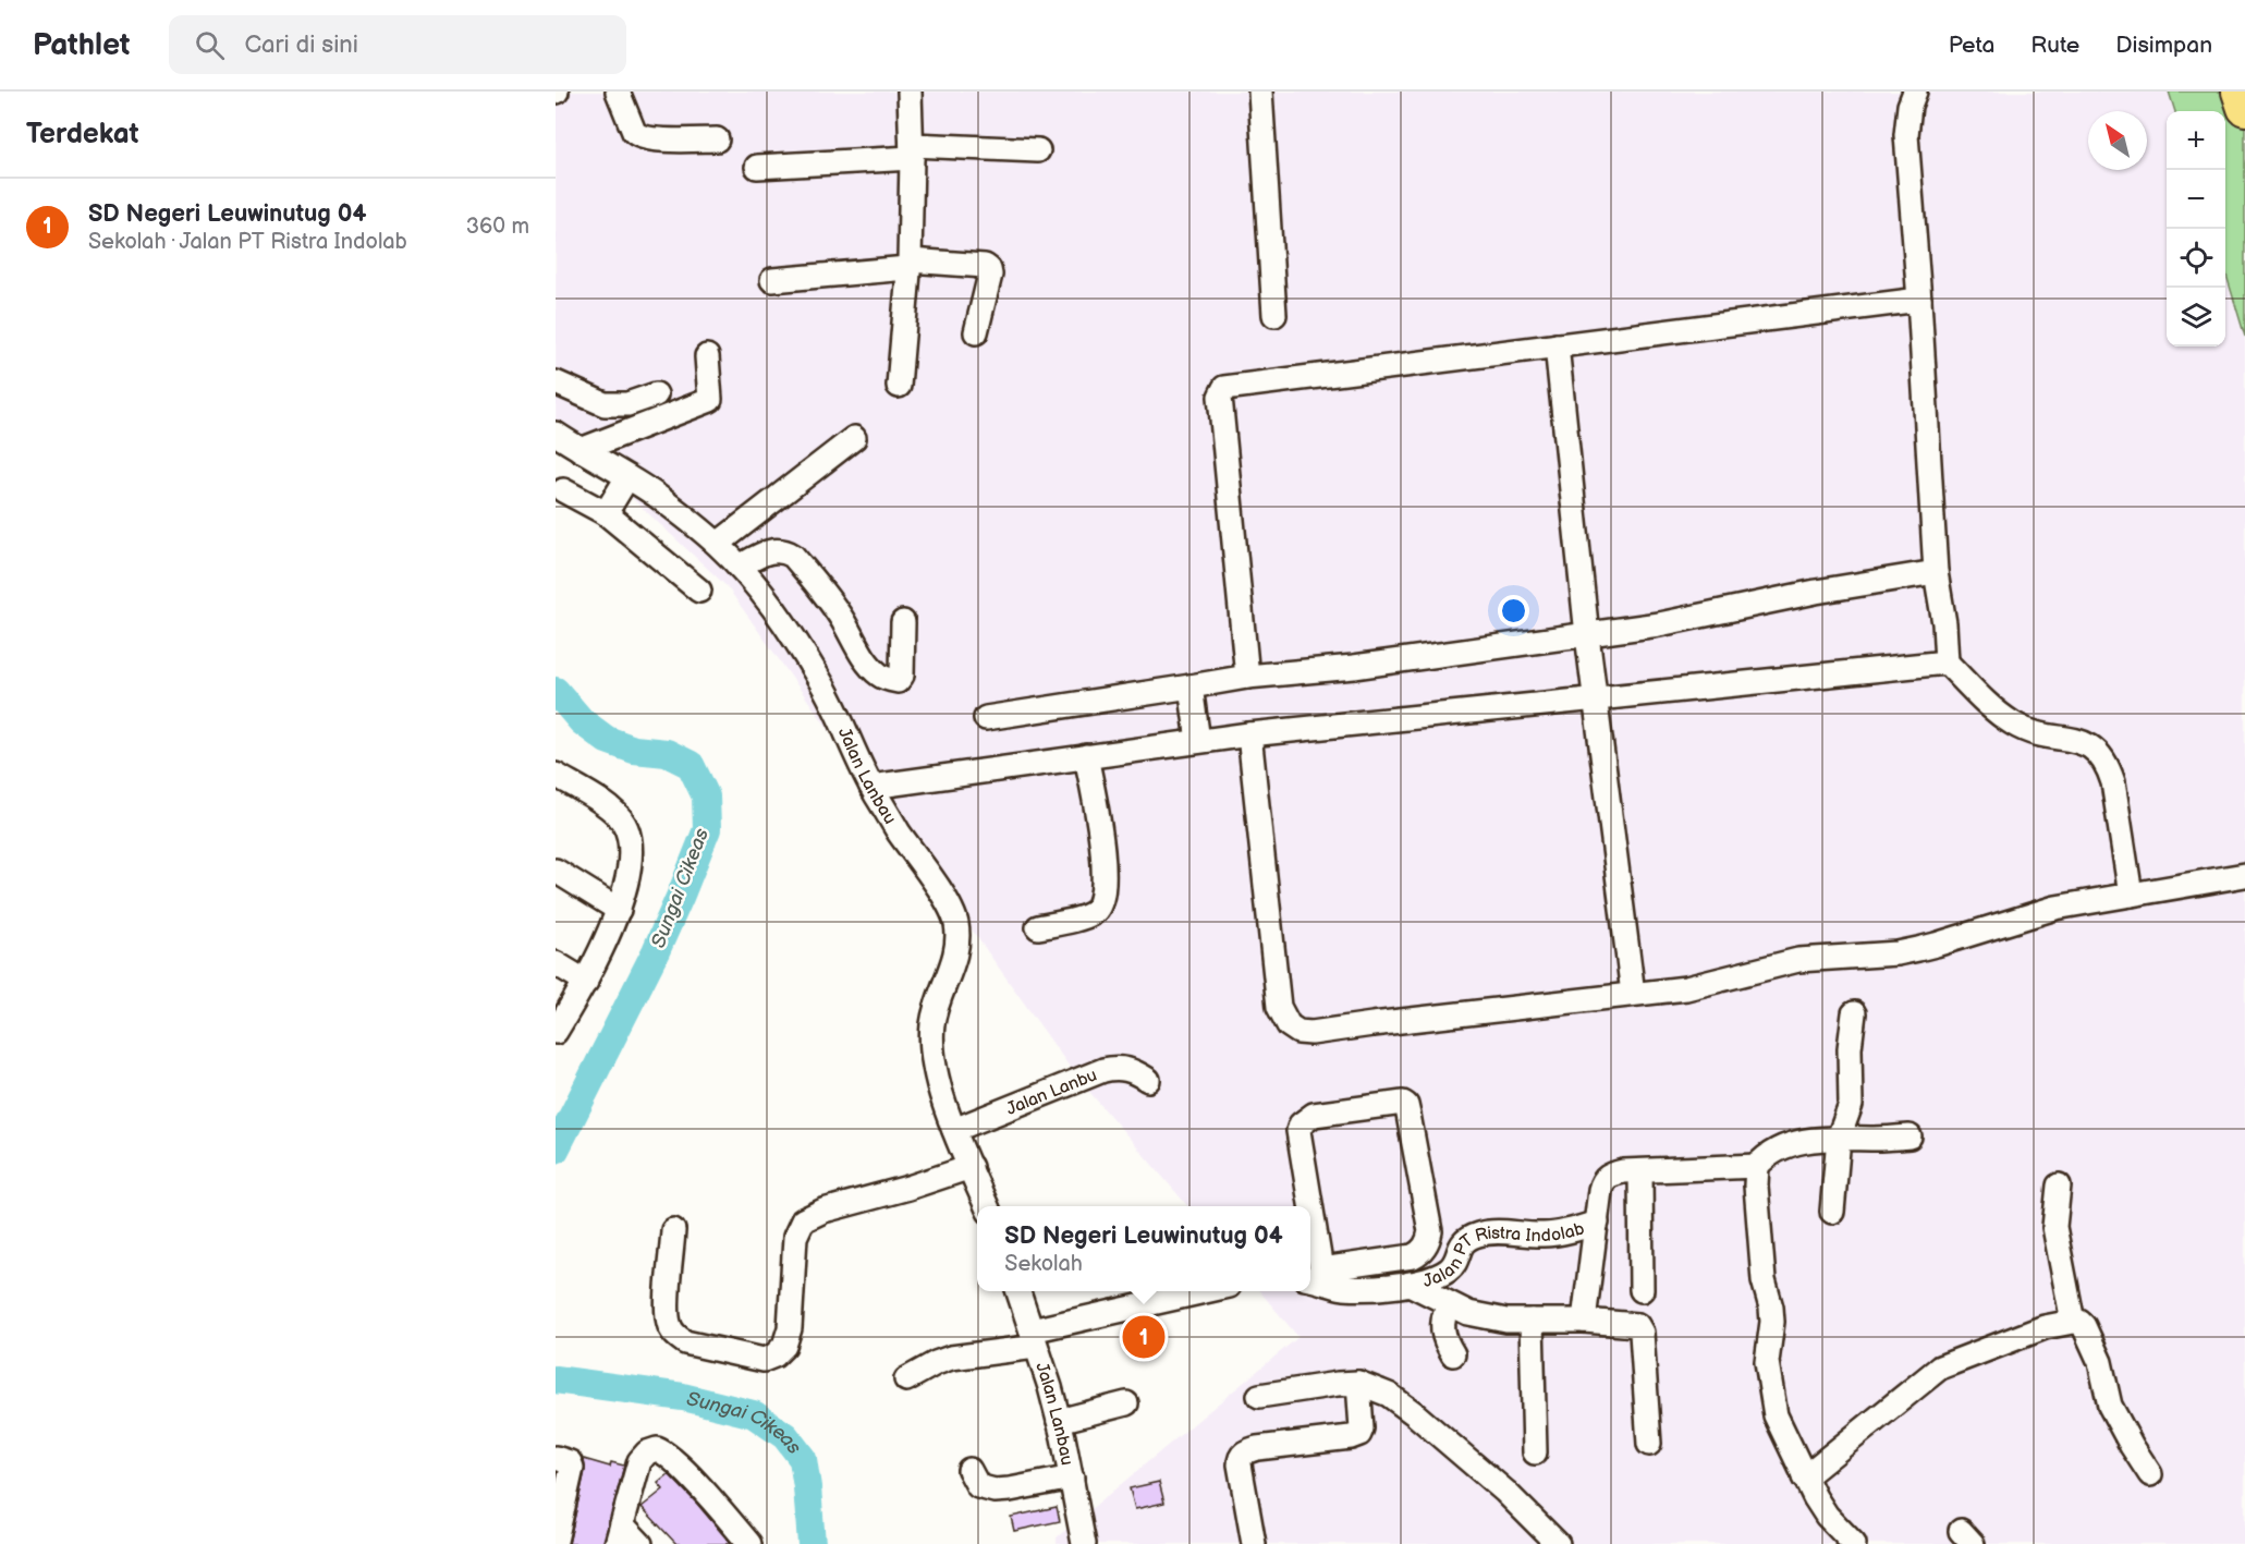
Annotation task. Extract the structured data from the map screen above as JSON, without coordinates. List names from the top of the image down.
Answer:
{
  "streets": {
    "street": ["Jalan Lanbau", "Jalan Lanbu", "Jalan PT Ristra Indolab"]
  },
  "crossings": [
    ["Jalan Lanbau", "Jalan Lanbu"]
  ],
  "water": ["Sungai Cikeas"],
  "north": "top left",
  "page": {
    "header": "Pathlet",
    "search": "Cari di sini",
    "nav": ["Peta", "Rute", "Disimpan"],
    "heading": "Terdekat",
    "map_buttons": ["+", "−"],
    "list": [
      {
        "mark": "1",
        "name": "SD Negeri Leuwinutug 04",
        "note": "Sekolah · Jalan PT Ristra Indolab",
        "value": "360 m"
      }
    ],
    "popup": ["SD Negeri Leuwinutug 04", "Sekolah"],
    "pins": "1"
  }
}
